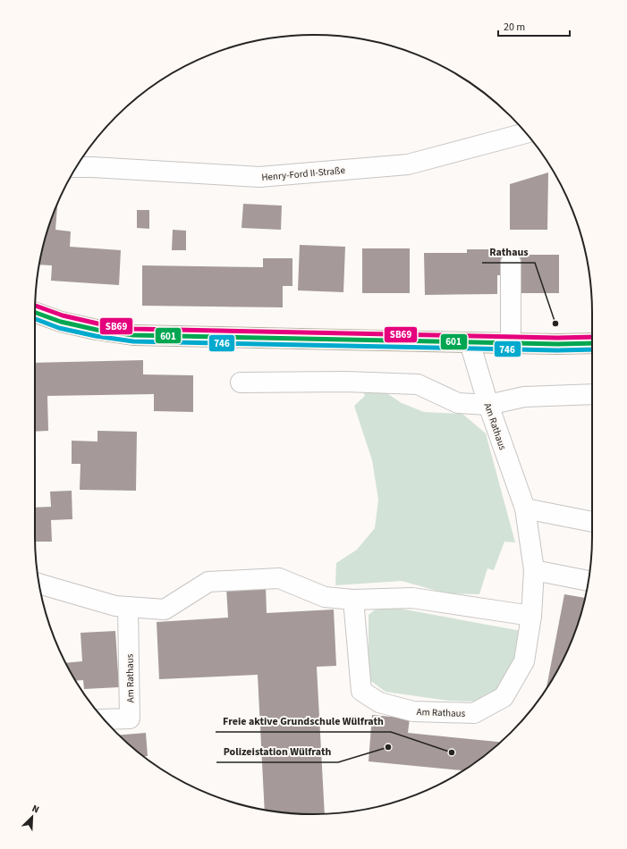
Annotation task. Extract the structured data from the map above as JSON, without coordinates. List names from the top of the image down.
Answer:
{
  "streets": {
    "street": ["Henry-Ford II-Straße", "Am Rathaus"]
  },
  "places": ["Rathaus", "Polizeistation Wülfrath", "Freie aktive Grundschule Wülfrath"],
  "lines": ["transit line SB69", "transit line 601", "transit line 746"],
  "scale_bar": "20 m",
  "north": "top right"
}
